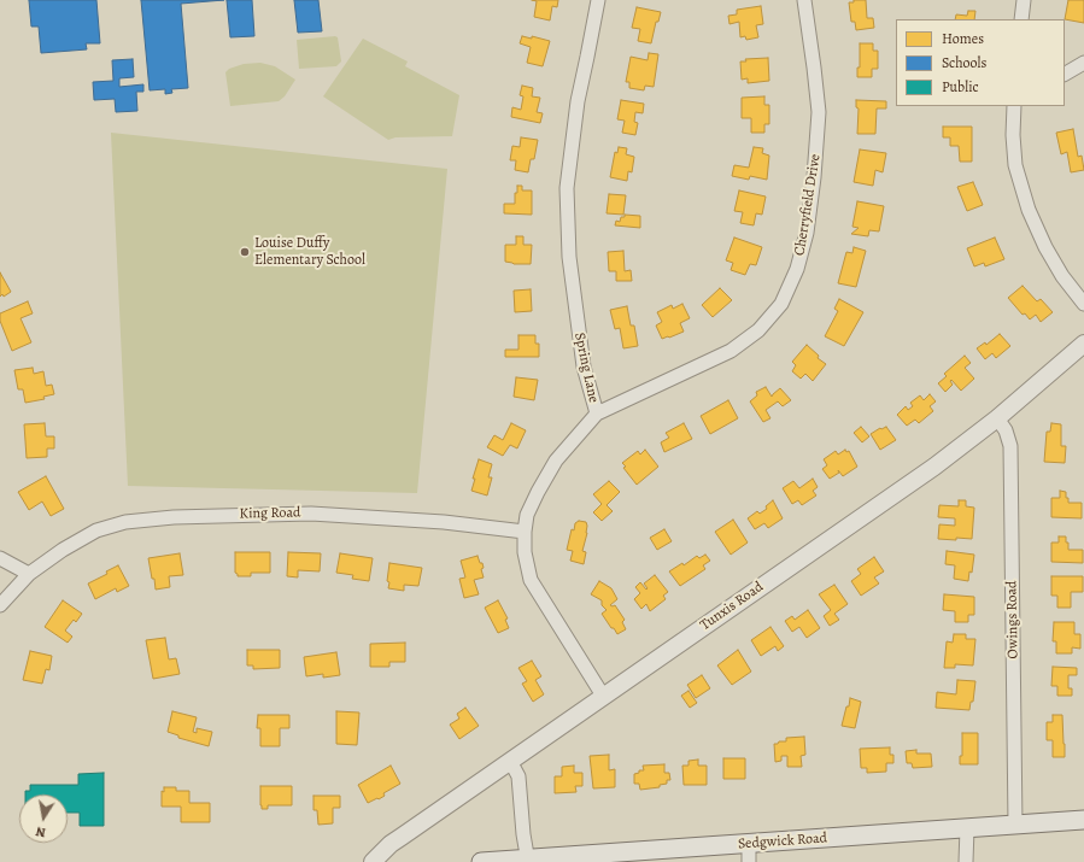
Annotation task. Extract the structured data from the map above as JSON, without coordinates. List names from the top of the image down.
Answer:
{
  "streets": {
    "main road": ["Sedgwick Road"],
    "street": [
      "Cherryfield Drive",
      "Spring Lane",
      "King Road",
      "Tunxis Road",
      "Owings Road"
    ]
  },
  "crossings": [
    ["Cherryfield Drive", "Spring Lane"],
    ["Spring Lane", "King Road"],
    ["Spring Lane", "Tunxis Road"],
    ["Tunxis Road", "Owings Road"],
    ["Owings Road", "Sedgwick Road"]
  ],
  "places": ["Louise Duffy Elementary School"],
  "legend": ["Homes", "Schools", "Public"],
  "north": "bottom"
}
